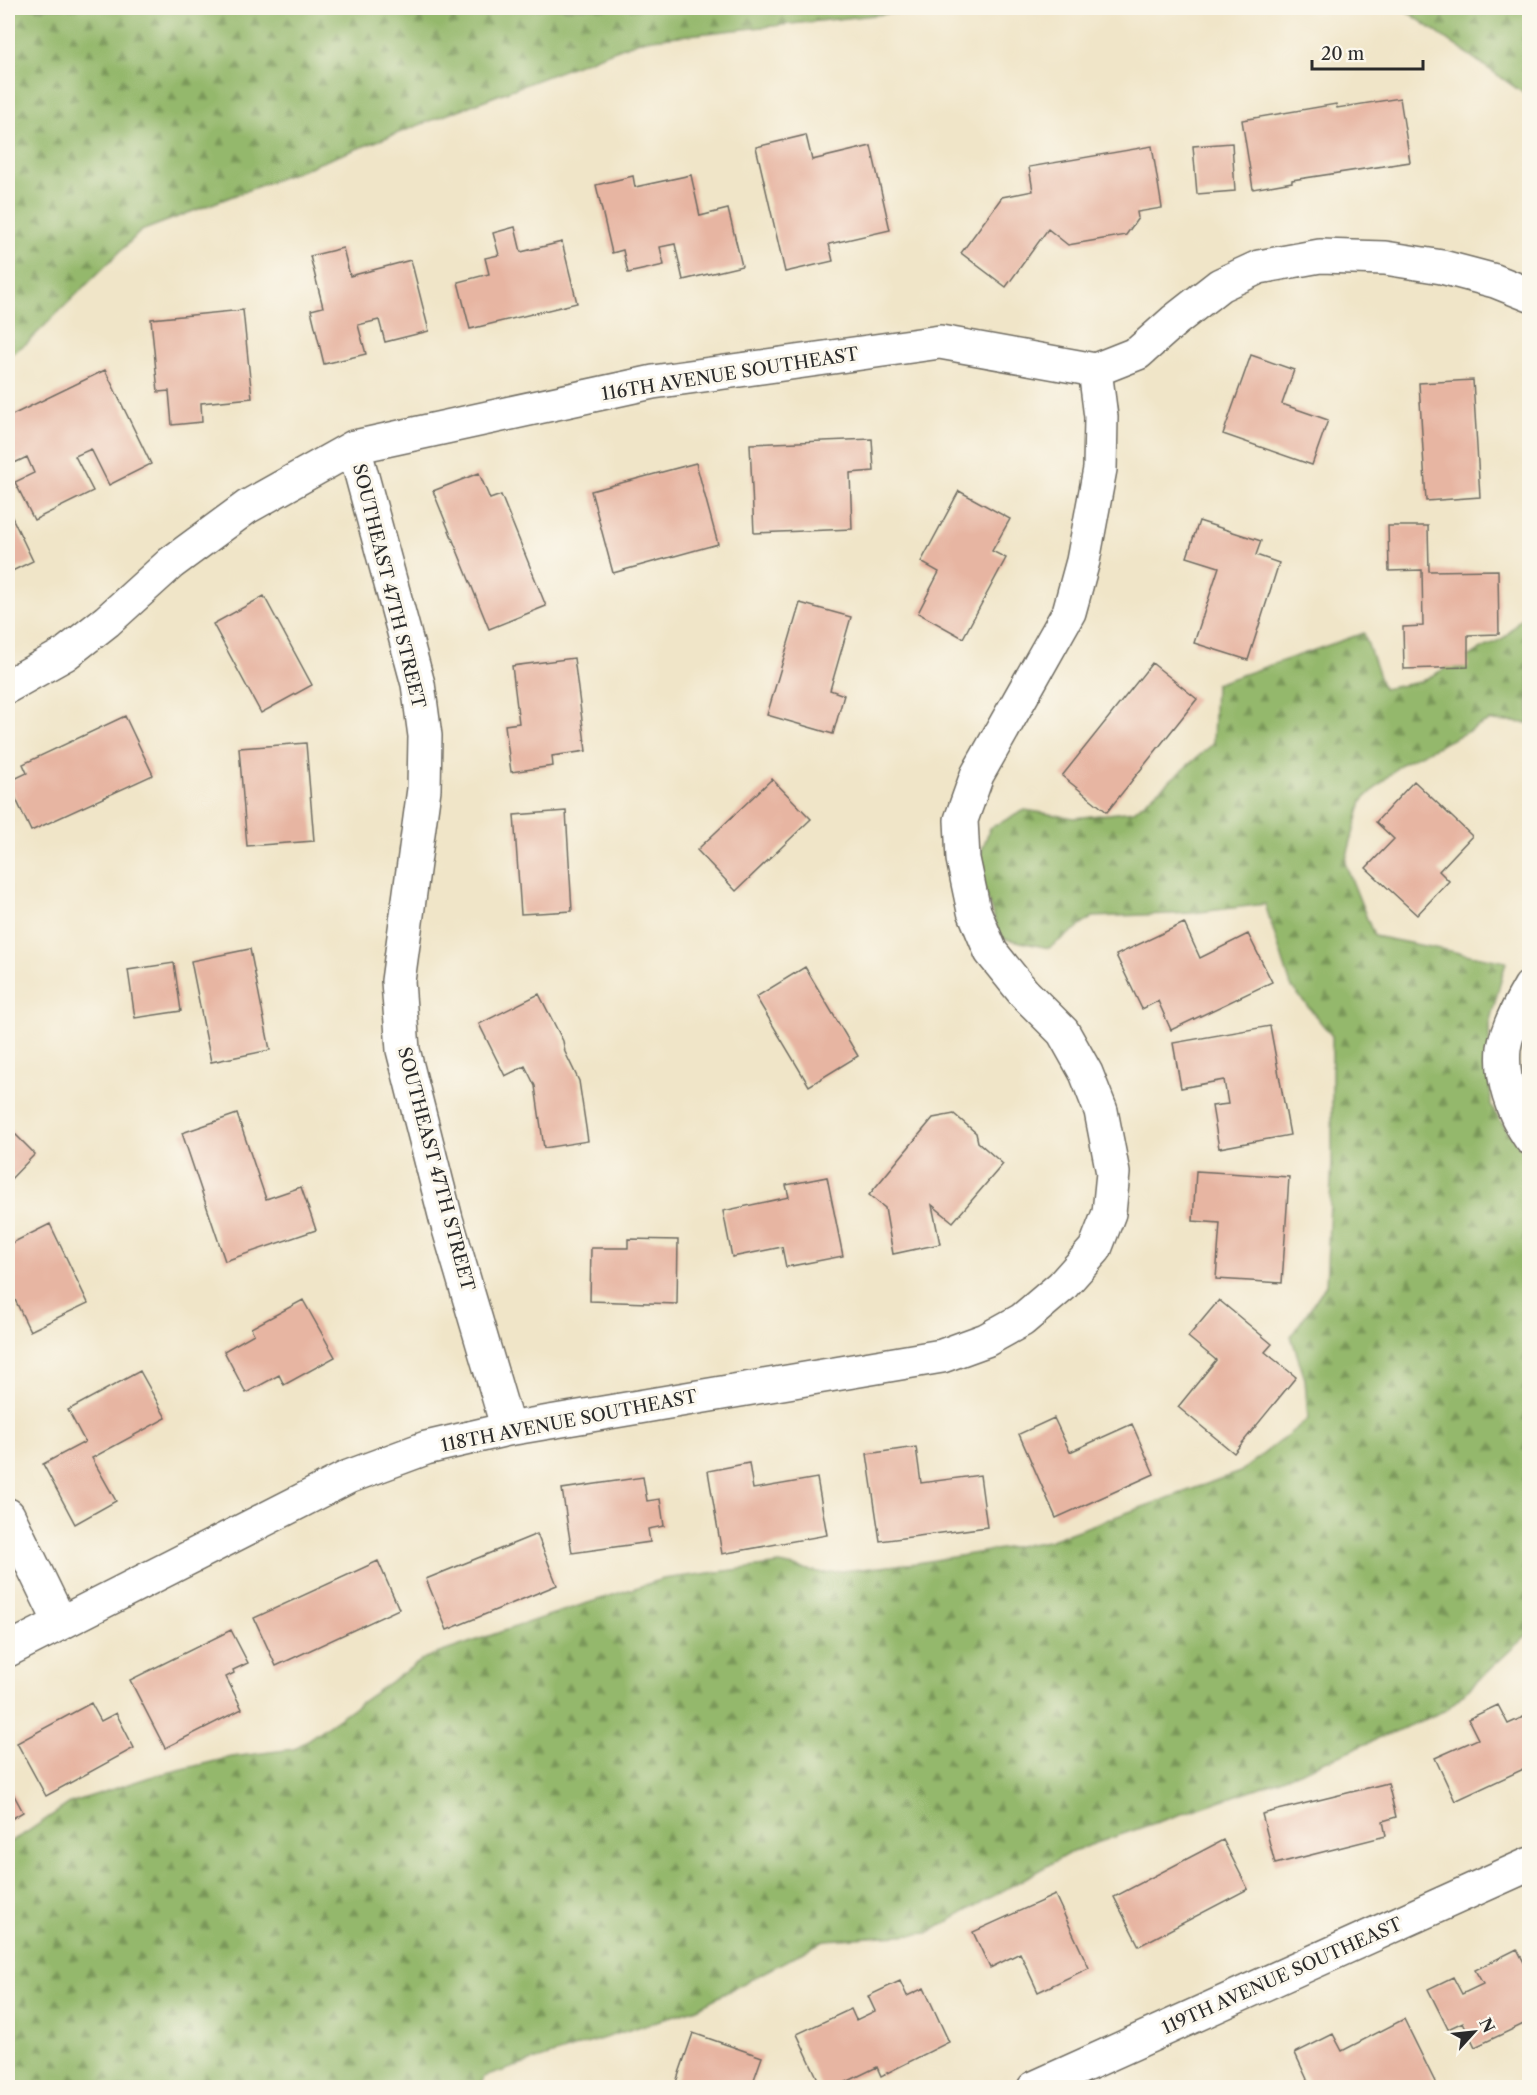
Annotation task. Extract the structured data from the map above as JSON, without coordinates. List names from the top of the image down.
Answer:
{
  "streets": {
    "street": [
      "116TH AVENUE SOUTHEAST",
      "SOUTHEAST 47TH STREET",
      "118TH AVENUE SOUTHEAST",
      "119TH AVENUE SOUTHEAST"
    ]
  },
  "crossings": [
    ["116TH AVENUE SOUTHEAST", "SOUTHEAST 47TH STREET"],
    ["116TH AVENUE SOUTHEAST", "118TH AVENUE SOUTHEAST"],
    ["SOUTHEAST 47TH STREET", "118TH AVENUE SOUTHEAST"]
  ],
  "scale_bar": "20 m",
  "north": "top right"
}
